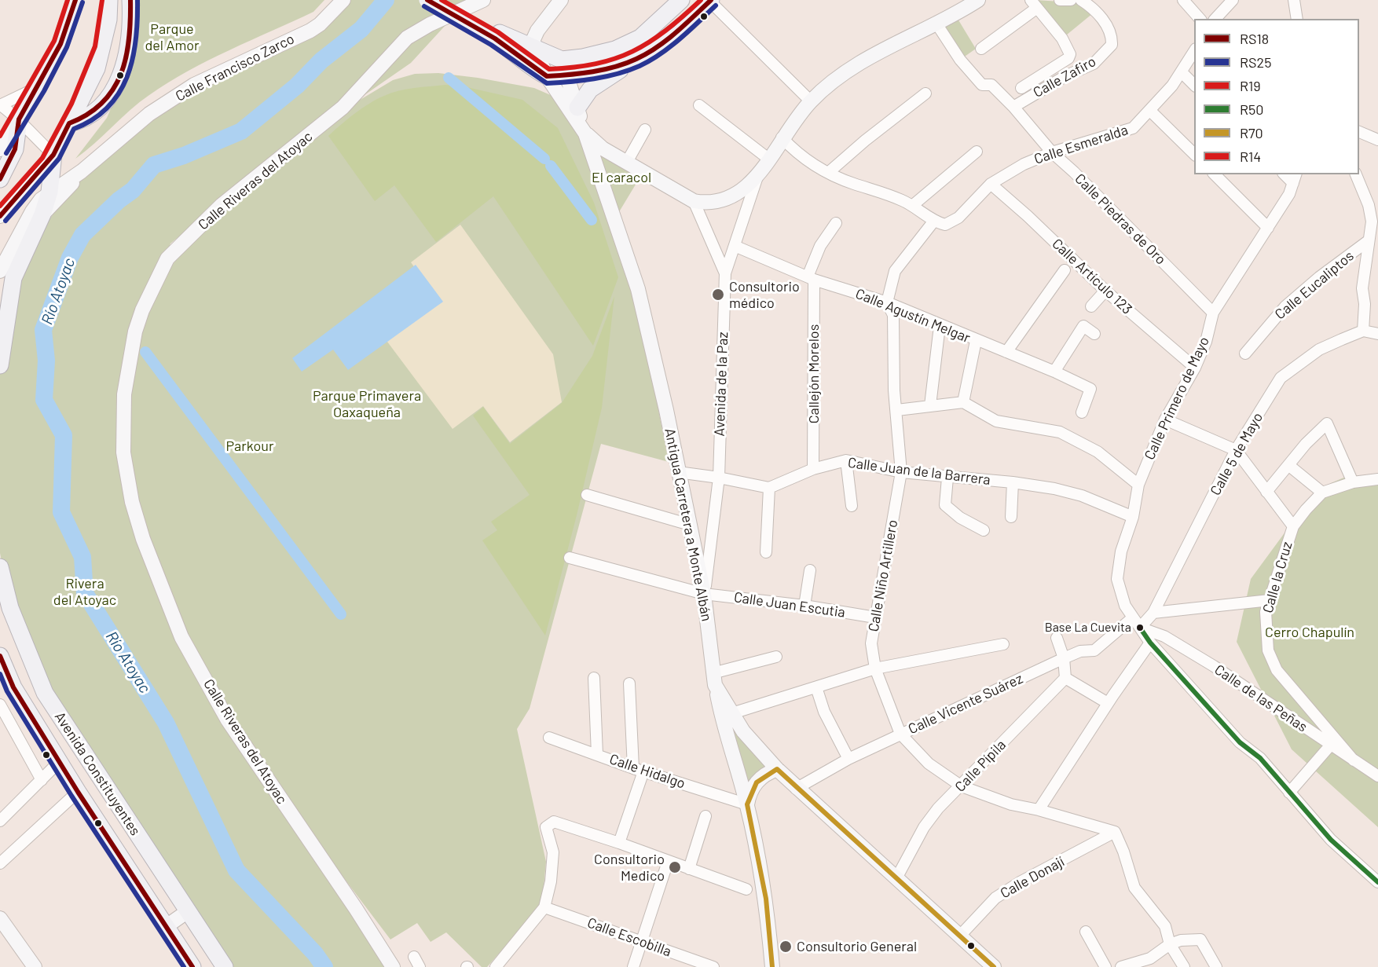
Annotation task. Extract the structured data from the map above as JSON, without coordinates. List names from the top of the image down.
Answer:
{
  "streets": {
    "main road": ["Avenida Constituyentes"],
    "street": [
      "Calle Francisco Zarco",
      "Calle Zafiro",
      "Calle Esmeralda",
      "Calle Riveras del Atoyac",
      "Calle Piedras de Oro",
      "Calle Artículo 123",
      "Calle Eucaliptos",
      "Calle Agustín Melgar",
      "Callejón Morelos",
      "Avenida de la Paz",
      "Calle Primero de Mayo",
      "Calle 5 de Mayo",
      "Calle Juan de la Barrera",
      "Antigua Carretera a Monte Albán",
      "Calle Niño Artillero",
      "Calle la Cruz",
      "Calle Juan Escutia",
      "Calle de las Peñas",
      "Calle Vicente Suárez",
      "Calle Pípila",
      "Calle Hidalgo",
      "Calle Donají",
      "Calle Escobilla"
    ]
  },
  "crossings": [
    ["Calle Zafiro", "Calle Piedras de Oro"],
    ["Calle Esmeralda", "Calle Piedras de Oro"],
    ["Calle Esmeralda", "Calle Artículo 123"],
    ["Calle Piedras de Oro", "Calle Primero de Mayo"],
    ["Calle Artículo 123", "Calle Primero de Mayo"],
    ["Calle Eucaliptos", "Calle 5 de Mayo"],
    ["Calle Agustín Melgar", "Callejón Morelos"],
    ["Calle Agustín Melgar", "Avenida de la Paz"],
    ["Calle Agustín Melgar", "Calle Niño Artillero"],
    ["Callejón Morelos", "Calle Juan de la Barrera"],
    ["Avenida de la Paz", "Antigua Carretera a Monte Albán"],
    ["Avenida de la Paz", "Calle Juan Escutia"],
    ["Calle Primero de Mayo", "Calle 5 de Mayo"],
    ["Calle Primero de Mayo", "Calle Juan de la Barrera"],
    ["Calle Primero de Mayo", "Calle de las Peñas"],
    ["Calle Primero de Mayo", "Calle Vicente Suárez"],
    ["Calle 5 de Mayo", "Calle de las Peñas"],
    ["Calle Juan de la Barrera", "Calle Niño Artillero"],
    ["Antigua Carretera a Monte Albán", "Calle Juan Escutia"],
    ["Antigua Carretera a Monte Albán", "Calle Vicente Suárez"],
    ["Antigua Carretera a Monte Albán", "Calle Pípila"],
    ["Antigua Carretera a Monte Albán", "Calle Donají"],
    ["Calle Niño Artillero", "Calle Juan Escutia"],
    ["Calle Niño Artillero", "Calle Vicente Suárez"],
    ["Calle Niño Artillero", "Calle Pípila"],
    ["Calle Niño Artillero", "Calle Donají"],
    ["Calle la Cruz", "Calle de las Peñas"]
  ],
  "water": ["Río Atoyac"],
  "parks": [
    "Parque del Amor",
    "El caracol",
    "Parque Primavera Oaxaqueña",
    "Parkour",
    "Rivera del Atoyac",
    "Cerro Chapulín"
  ],
  "places": [
    "Consultorio médico",
    "Base La Cuevita",
    "Consultorio Medico",
    "Consultorio General"
  ],
  "lines": [
    "transit line RS18",
    "transit line RS25",
    "transit line R19",
    "transit line R14",
    "transit line R50",
    "transit line R70"
  ],
  "legend": [
    "RS18",
    "RS25",
    "R19",
    "R50",
    "R70",
    "R14"
  ]
}
